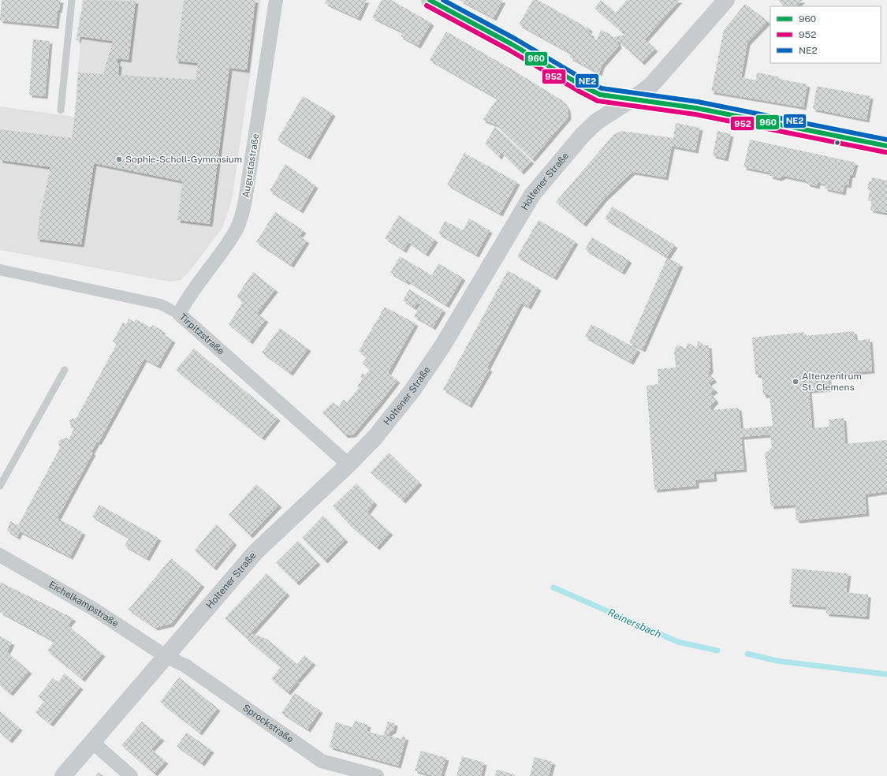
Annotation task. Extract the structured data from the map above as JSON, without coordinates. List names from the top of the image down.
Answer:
{
  "streets": {
    "main road": ["Holtener Straße"],
    "street": [
      "Augustastraße",
      "Tirpitzstraße",
      "Eichelkampstraße",
      "Sprockstraße"
    ]
  },
  "crossings": [
    ["Augustastraße", "Tirpitzstraße"],
    ["Holtener Straße", "Tirpitzstraße"],
    ["Holtener Straße", "Eichelkampstraße"],
    ["Holtener Straße", "Sprockstraße"],
    ["Eichelkampstraße", "Sprockstraße"]
  ],
  "water": ["Reinersbach"],
  "places": ["Sophie-Scholl-Gymnasium", "Altenzentrum St. Clemens"],
  "lines": ["transit line 960", "transit line NE2", "transit line 952"],
  "legend": ["960", "952", "NE2"]
}
